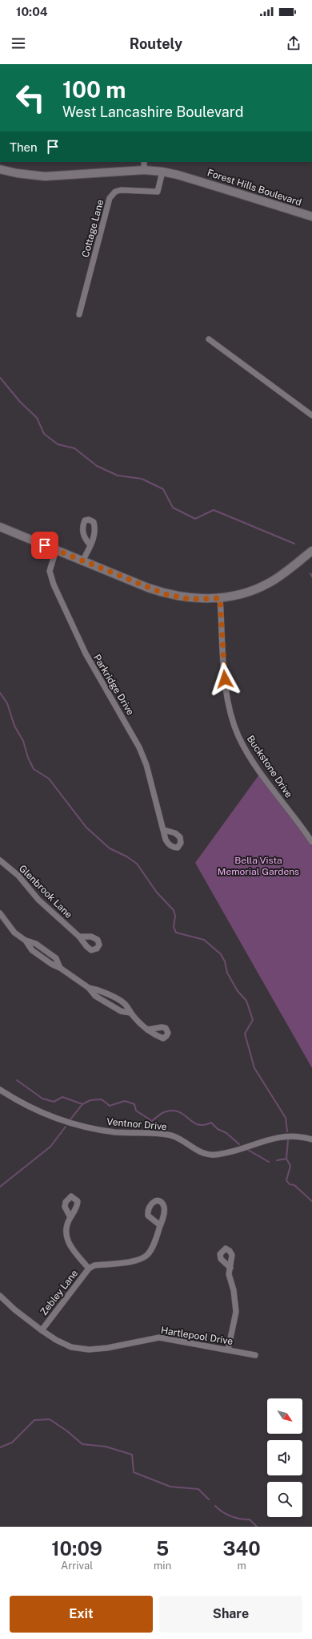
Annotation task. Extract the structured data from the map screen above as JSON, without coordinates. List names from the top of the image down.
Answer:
{
  "streets": {
    "main road": ["Forest Hills Boulevard"],
    "street": [
      "Cottage Lane",
      "Parkridge Drive",
      "Buckstone Drive",
      "Glenbrook Lane",
      "Ventnor Drive",
      "Zebley Lane",
      "Hartlepool Drive"
    ]
  },
  "crossings": [
    ["Forest Hills Boulevard", "Cottage Lane"],
    ["Zebley Lane", "Hartlepool Drive"]
  ],
  "parks": ["Bella Vista Memorial Gardens"],
  "north": "bottom right",
  "page": {
    "status": "10:04",
    "header": "Routely",
    "turn": ["100 m", "West Lancashire Boulevard"],
    "then": "Then",
    "eta": [
      "10:09",
      "Arrival",
      "5",
      "min",
      "340",
      "m"
    ],
    "buttons": ["Exit", "Share"]
  }
}
